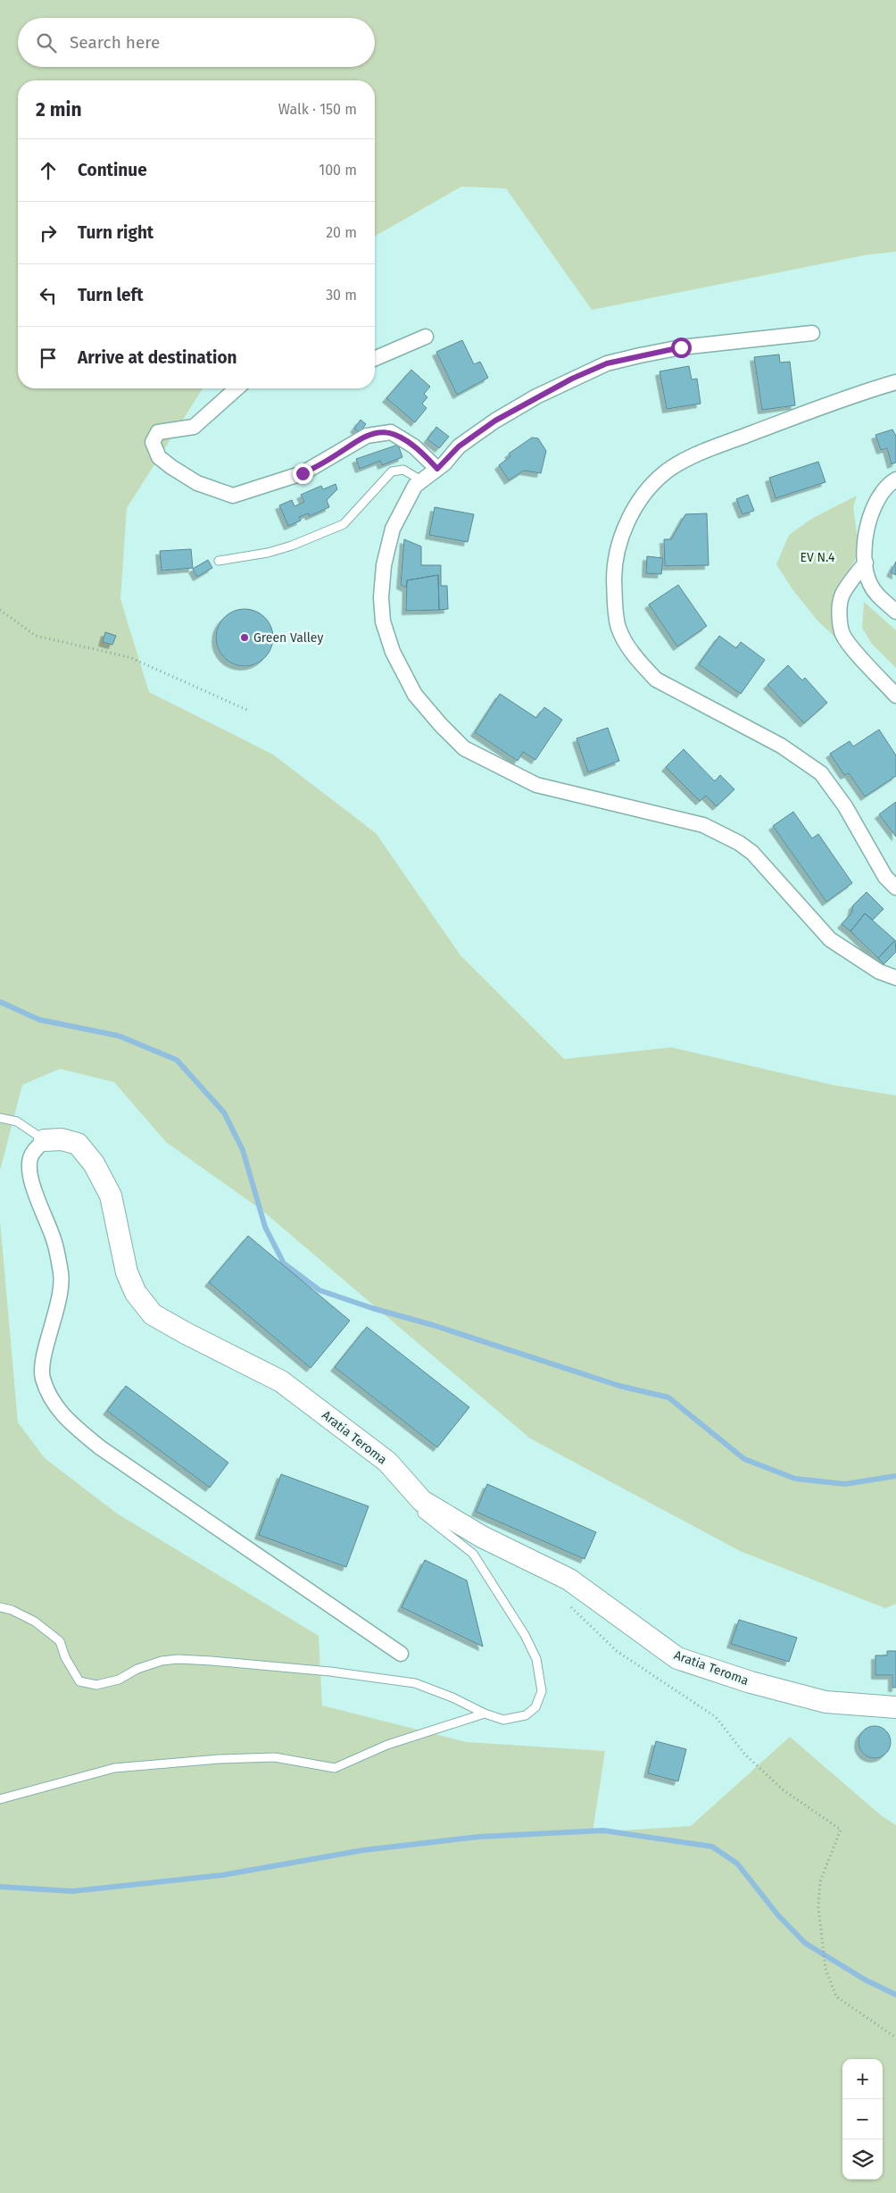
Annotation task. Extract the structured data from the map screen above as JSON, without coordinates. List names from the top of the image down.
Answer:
{
  "streets": {
    "main road": ["Aratia Teroma"]
  },
  "parks": ["EV N.4"],
  "places": ["Green Valley"],
  "page": {
    "search": "Search here",
    "heading": ["2 min", "Walk · 150 m"],
    "list": [
      ["Continue", "100 m"],
      ["Turn right", "20 m"],
      ["Turn left", "30 m"],
      "Arrive at destination"
    ],
    "map_buttons": ["+", "−"]
  }
}
